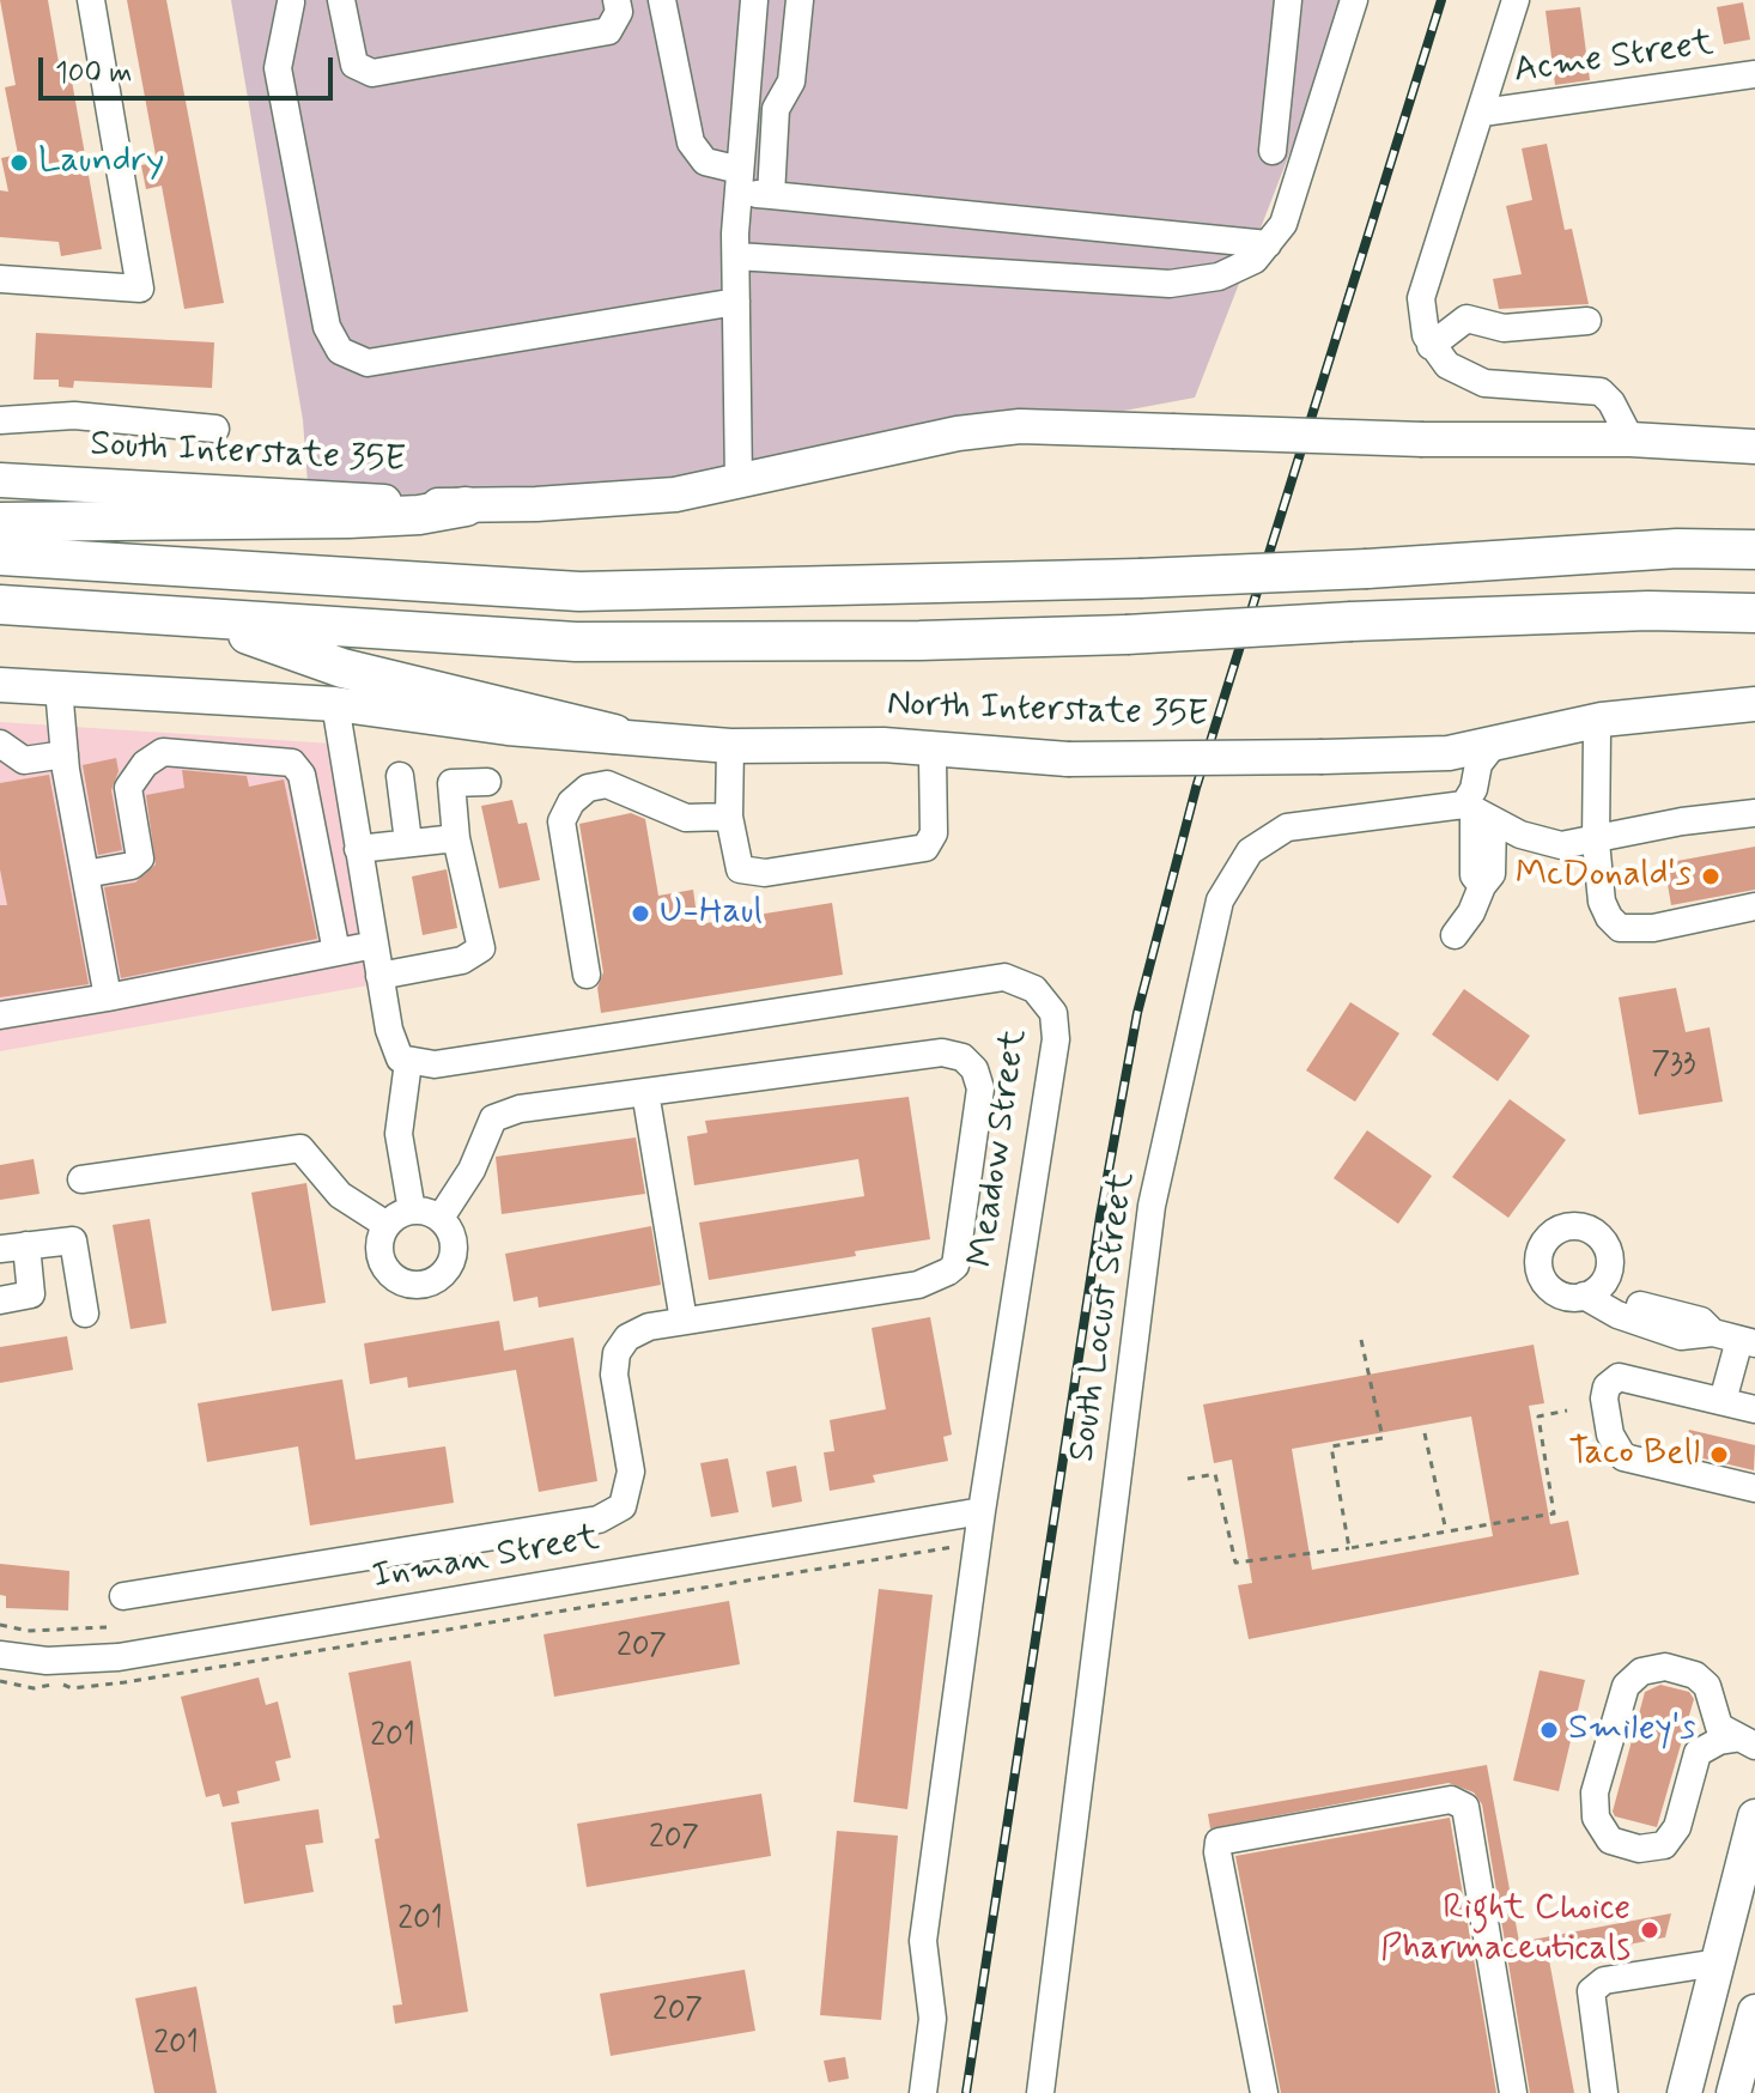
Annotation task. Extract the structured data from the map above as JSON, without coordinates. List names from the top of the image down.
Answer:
{
  "streets": {
    "main road": ["South Interstate 35E", "North Interstate 35E"],
    "street": [
      "Acme Street",
      "Meadow Street",
      "South Locust Street",
      "Inman Street"
    ]
  },
  "crossings": [
    ["Meadow Street", "Inman Street"]
  ],
  "places": [
    "Laundry",
    "McDonald's",
    "U-Haul",
    "Taco Bell",
    "Smiley's",
    "Right Choice Pharmaceuticals"
  ],
  "house_numbers": [
    "733",
    "207",
    "201",
    "207",
    "201",
    "207",
    "201"
  ],
  "scale_bar": "100 m"
}
